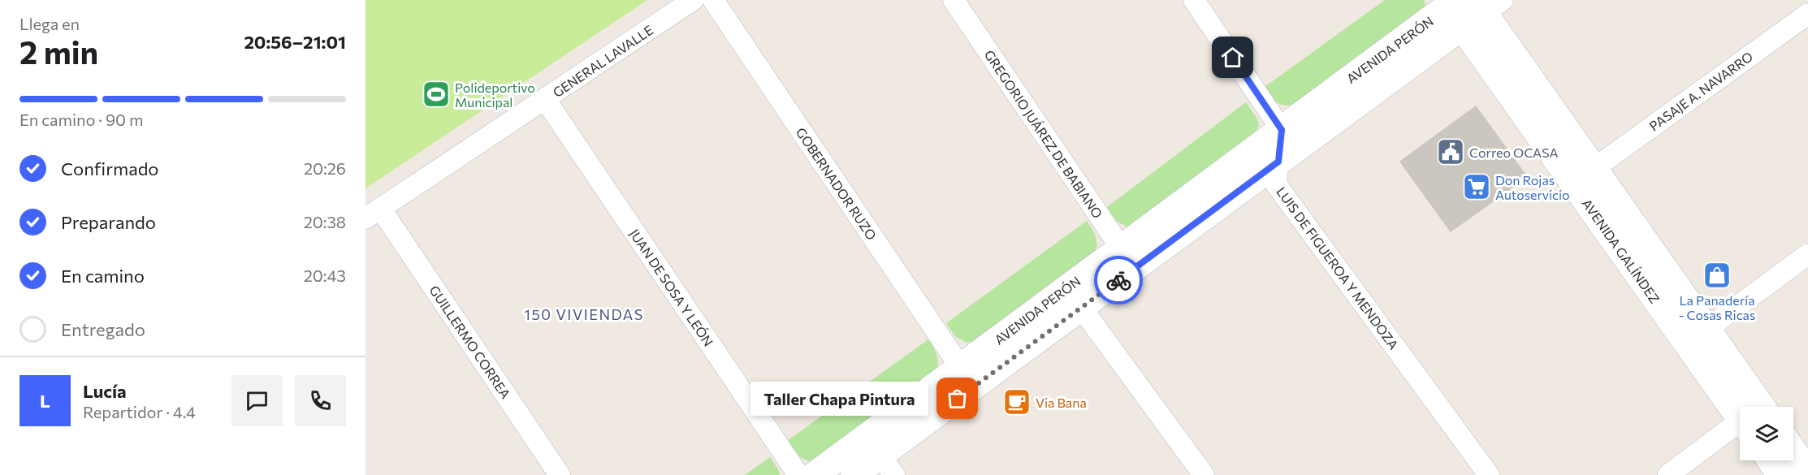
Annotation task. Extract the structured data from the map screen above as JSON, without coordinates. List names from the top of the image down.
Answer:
{
  "streets": {
    "street": [
      "AVENIDA PERÓN",
      "GENERAL LAVALLE",
      "PASAJE A. NAVARRO",
      "GREGORIO JUÁREZ DE BABIANO",
      "GOBERNADOR RUZO",
      "AVENIDA GALÍNDEZ",
      "LUIS DE FIGUEROA Y MENDOZA",
      "JUAN DE SOSA Y LEÓN",
      "GUILLERMO CORREA"
    ]
  },
  "crossings": [
    ["AVENIDA PERÓN", "GREGORIO JUÁREZ DE BABIANO"],
    ["AVENIDA PERÓN", "GOBERNADOR RUZO"],
    ["AVENIDA PERÓN", "AVENIDA GALÍNDEZ"],
    ["AVENIDA PERÓN", "LUIS DE FIGUEROA Y MENDOZA"],
    ["GENERAL LAVALLE", "JUAN DE SOSA Y LEÓN"],
    ["GENERAL LAVALLE", "GUILLERMO CORREA"],
    ["PASAJE A. NAVARRO", "AVENIDA GALÍNDEZ"]
  ],
  "districts": ["150 VIVIENDAS"],
  "places": {
    "sports": ["Polideportivo Municipal"],
    "public building": ["Correo OCASA"],
    "supermarket": ["Don Rojas Autoservicio"],
    "shop": ["La Panadería - Cosas Ricas"],
    "other": ["Taller Chapa Pintura"],
    "cafe": ["Via Bana"]
  },
  "page": {
    "heading": ["2 min", "Llega en", "20:56–21:01"],
    "panel": ["Lucía", "Repartidor · 4.4"],
    "bar": "En camino · 90 m",
    "list": [
      ["Confirmado", "20:26"],
      ["Preparando", "20:38"],
      ["En camino", "20:43"],
      "Entregado"
    ],
    "round": "L",
    "bubble": "Taller Chapa Pintura"
  }
}
